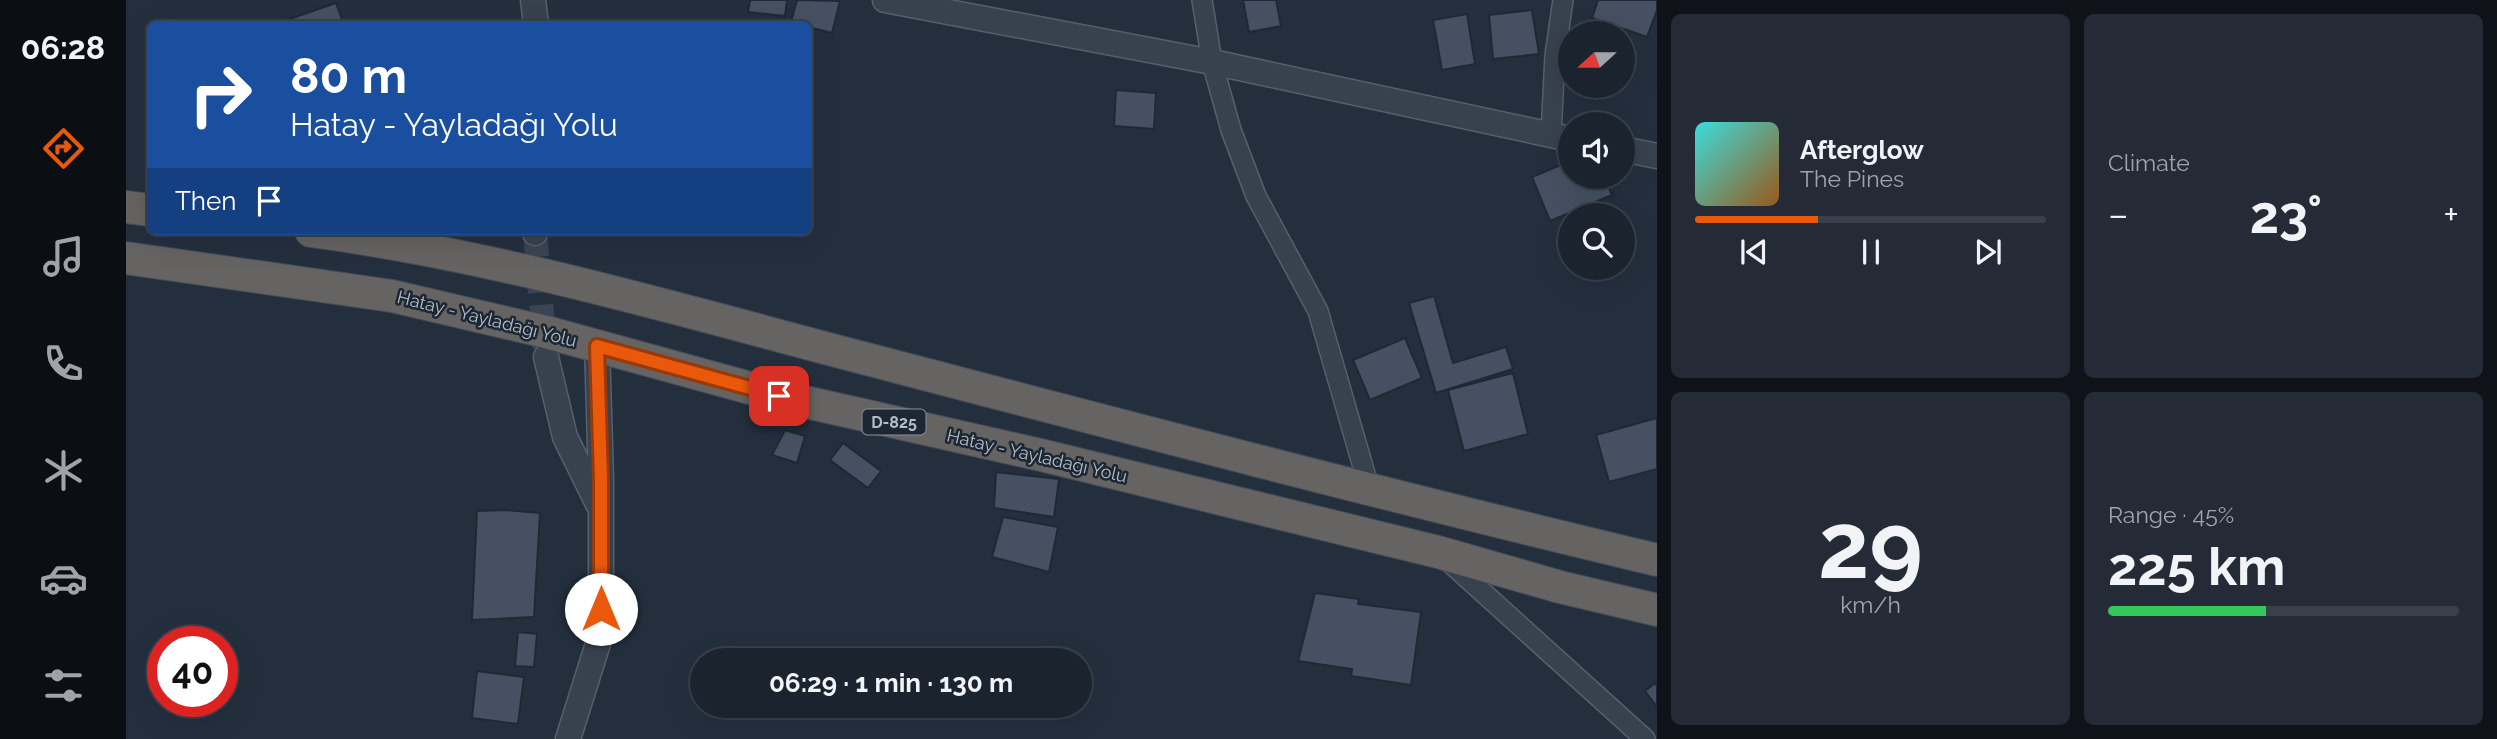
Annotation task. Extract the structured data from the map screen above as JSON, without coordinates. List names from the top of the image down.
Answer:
{
  "streets": {
    "highway": ["Hatay - Yayladağı Yolu", "D-825"]
  },
  "north": "left",
  "page": {
    "tabs": "06:28",
    "tile": [
      "Climate",
      ["29", "km/h"],
      ["Range · 45%", "225 km"]
    ],
    "turn": ["80 m", "Hatay - Yayladağı Yolu"],
    "song": ["Afterglow", "The Pines"],
    "then": "Then",
    "heat": ["−", "23°", "+"],
    "limit": "40",
    "trip": "06:29 · 1 min · 130 m"
  }
}
